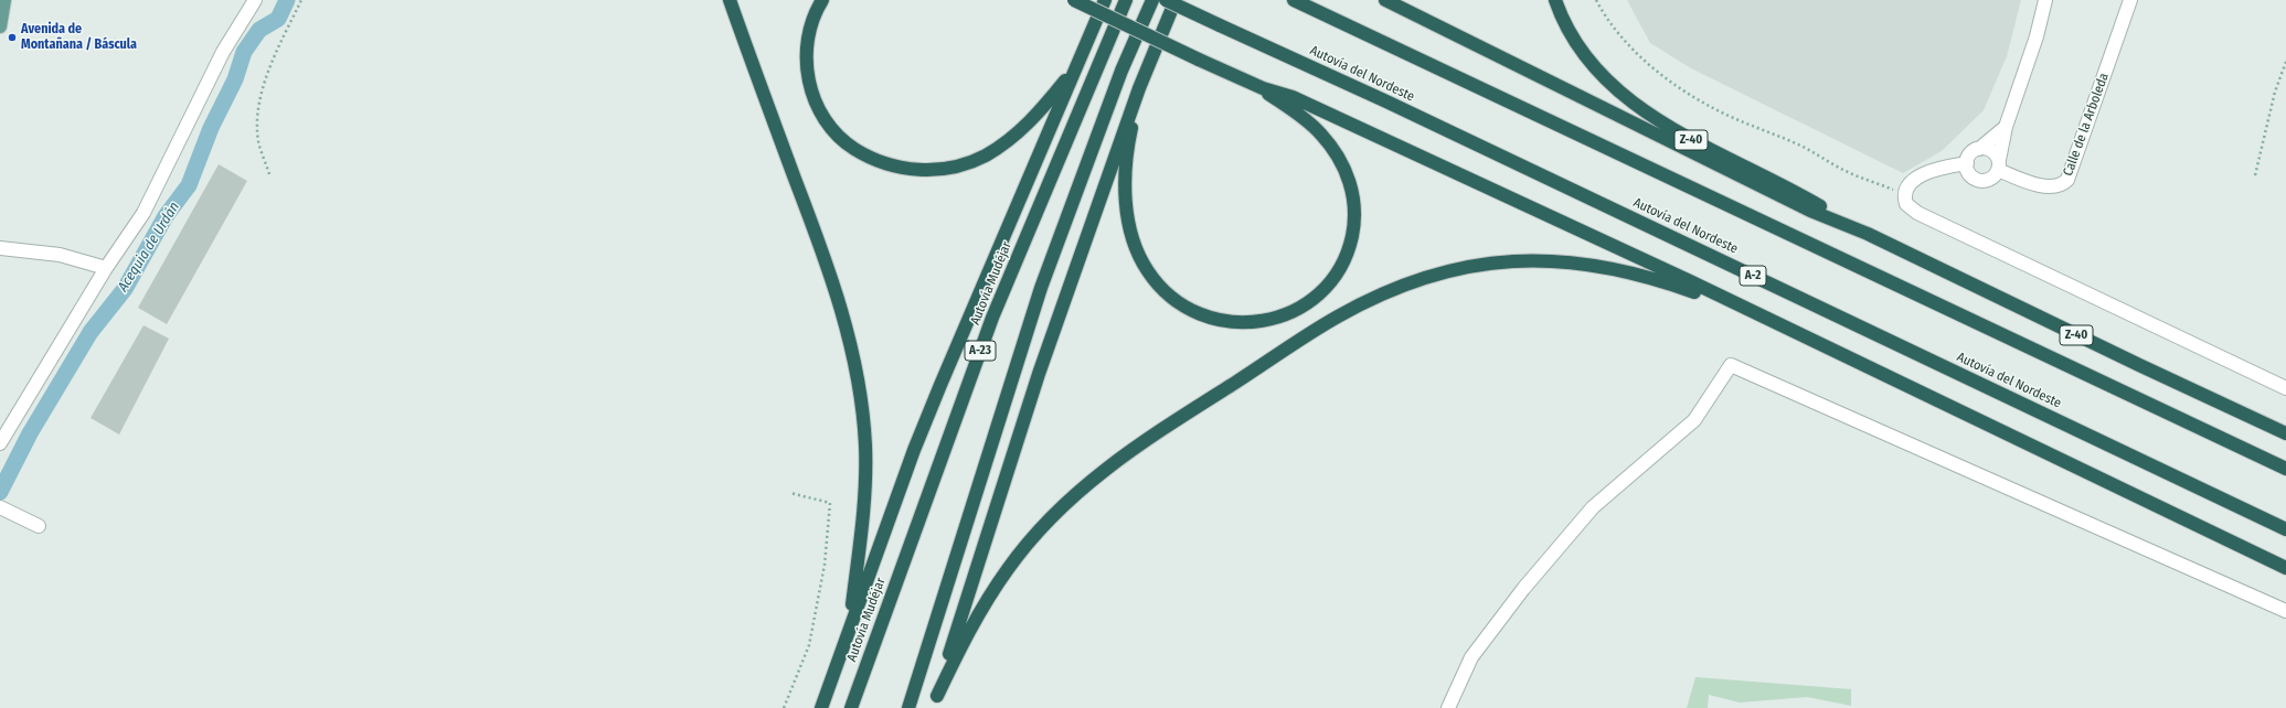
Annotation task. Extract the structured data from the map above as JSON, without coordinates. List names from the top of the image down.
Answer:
{
  "streets": {
    "highway": [
      "Autovía del Nordeste",
      "Z-40",
      "A-2",
      "Autovía Mudéjar",
      "A-23"
    ],
    "street": ["Calle de la Arboleda"]
  },
  "water": ["Acequia de Urdán"],
  "places": ["Avenida de Montañana / Báscula"]
}
